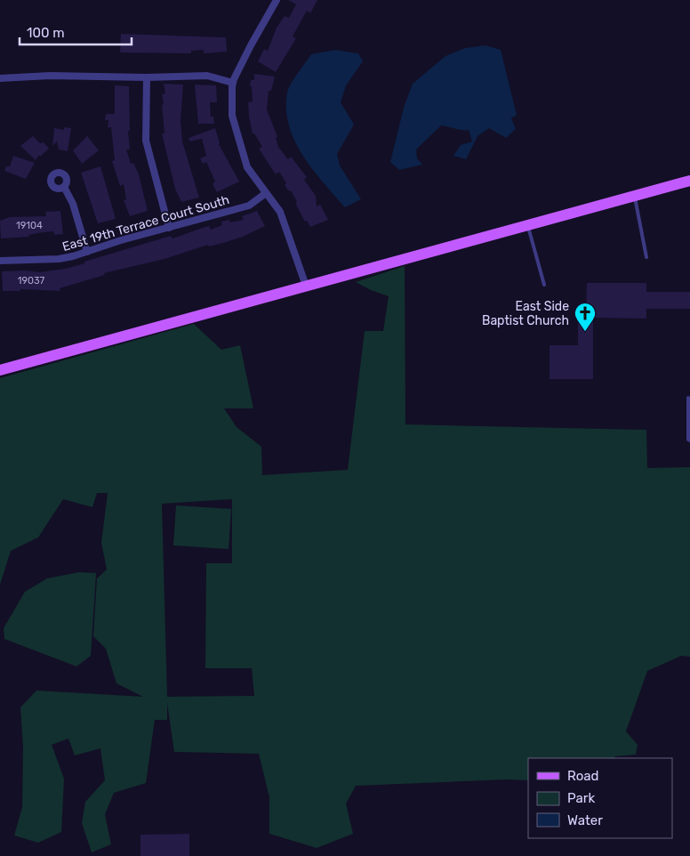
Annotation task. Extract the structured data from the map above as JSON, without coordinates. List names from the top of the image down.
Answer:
{
  "streets": {
    "street": ["East 19th Terrace Court South"]
  },
  "places": {
    "church": ["East Side Baptist Church"]
  },
  "house_numbers": ["19104", "19037"],
  "legend": ["Road", "Park", "Water"],
  "scale_bar": "100 m"
}
